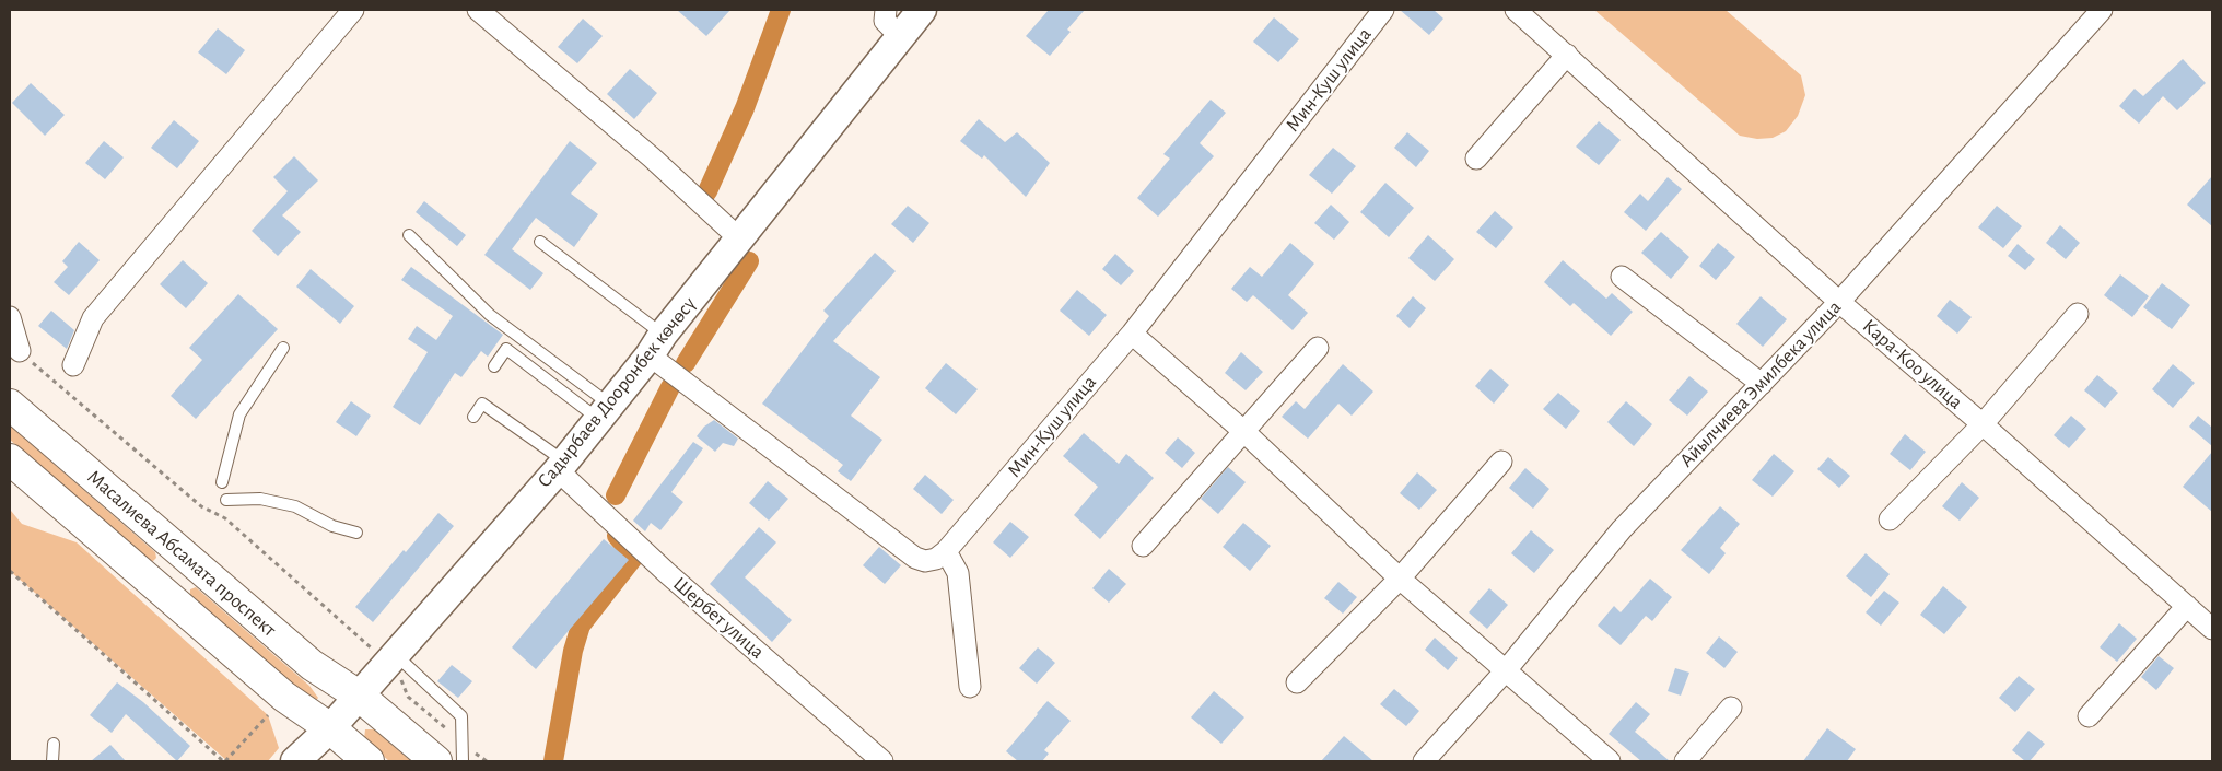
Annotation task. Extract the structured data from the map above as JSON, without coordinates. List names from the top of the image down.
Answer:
{
  "streets": {
    "main road": ["Садырбаев Дооронбек көчөсү", "Масалиева Абсамата проспект"],
    "street": [
      "Мин-Куш улица",
      "Кара-Коо улица",
      "Айылчиева Эмилбека улица",
      "Шербет улица"
    ]
  },
  "crossings": [
    ["Кара-Коо улица", "Айылчиева Эмилбека улица"],
    ["Садырбаев Дооронбек көчөсү", "Масалиева Абсамата проспект"],
    ["Садырбаев Дооронбек көчөсү", "Шербет улица"]
  ]
}
